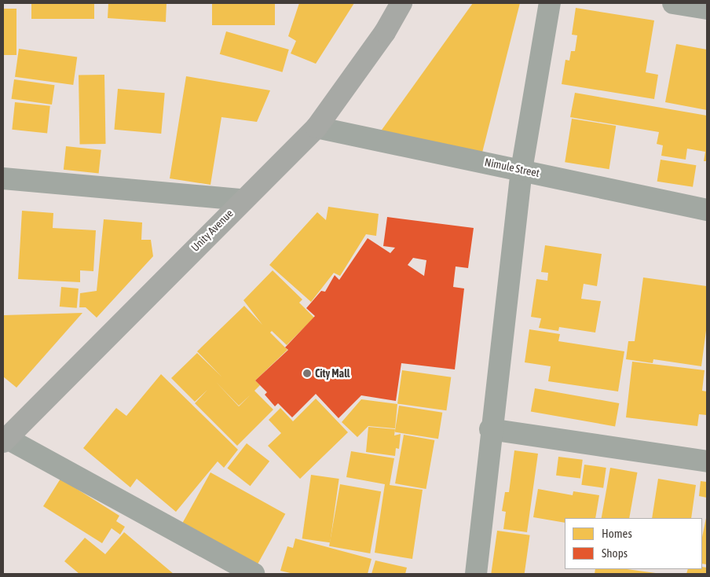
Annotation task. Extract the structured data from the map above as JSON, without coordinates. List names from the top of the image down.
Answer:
{
  "streets": {
    "main road": ["Unity Avenue"],
    "street": ["Nimule Street"]
  },
  "crossings": [
    ["Nimule Street", "Unity Avenue"]
  ],
  "places": ["City Mall"],
  "legend": ["Homes", "Shops"]
}
